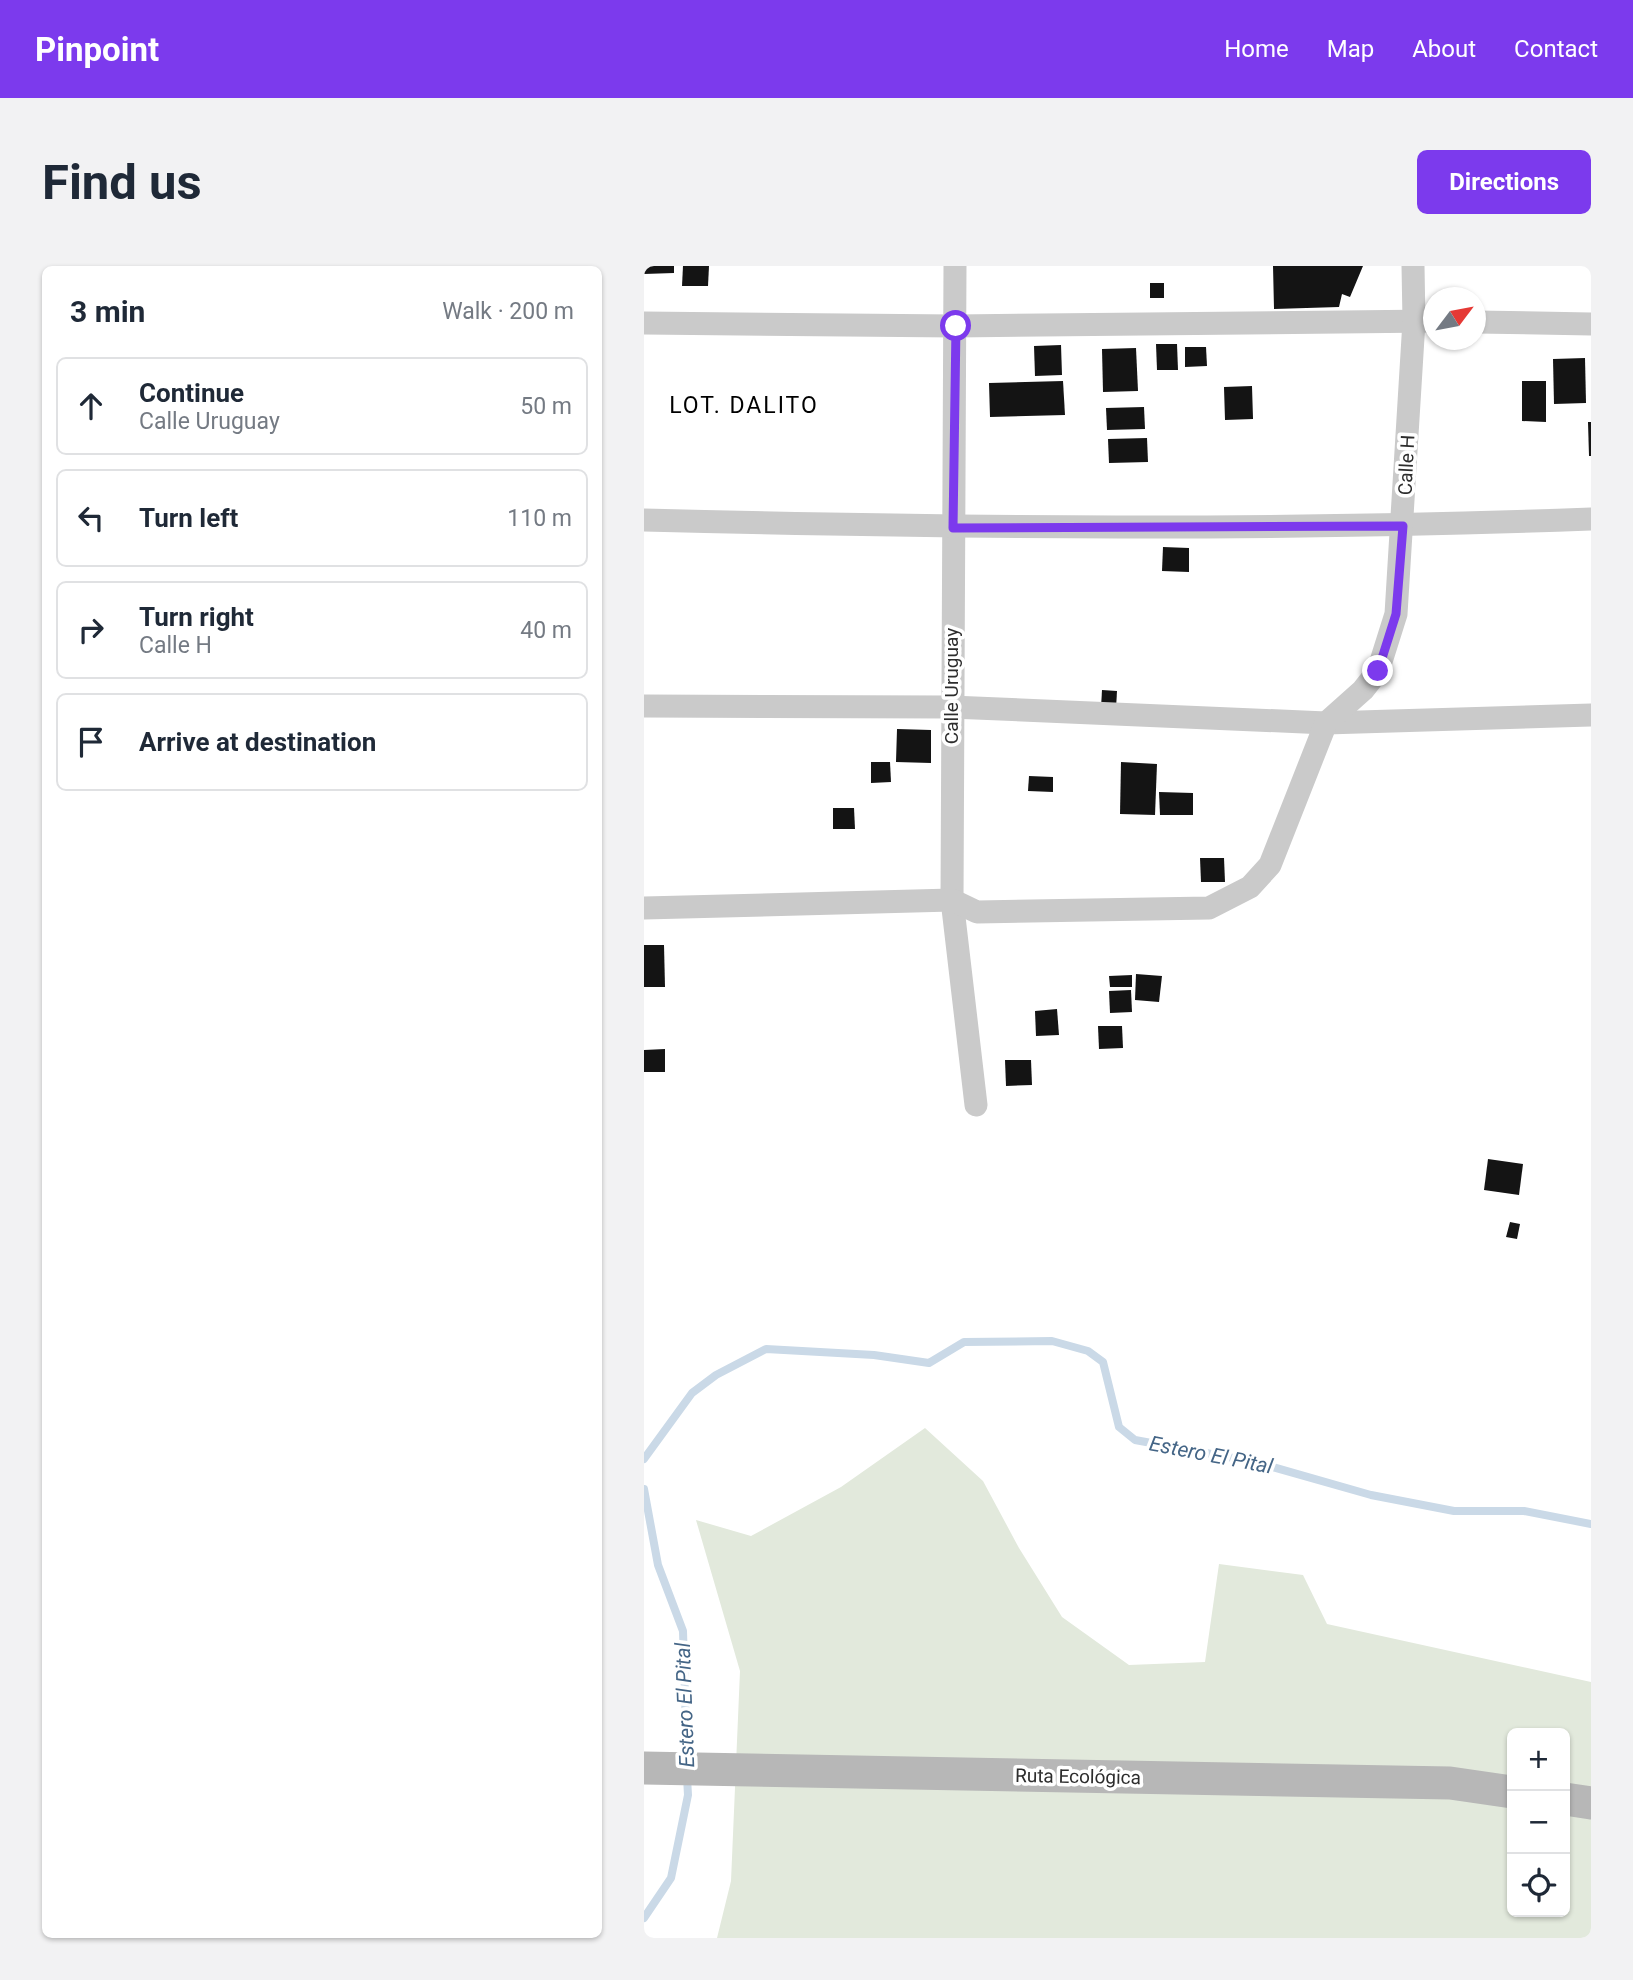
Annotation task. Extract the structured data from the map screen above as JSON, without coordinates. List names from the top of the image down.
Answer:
{
  "streets": {
    "main road": ["Ruta Ecológica"],
    "street": ["Calle H", "Calle Uruguay"]
  },
  "districts": ["LOT. DALITO"],
  "water": ["Estero El Pital"],
  "north": "top right",
  "page": {
    "header": "Pinpoint",
    "nav": [
      "Home",
      "Map",
      "About",
      "Contact"
    ],
    "buttons": "Directions",
    "title": "Find us",
    "heading": ["3 min", "Walk · 200 m"],
    "list": [
      ["Continue", "Calle Uruguay", "50 m"],
      ["Turn left", "110 m"],
      ["Turn right", "Calle H", "40 m"],
      "Arrive at destination"
    ],
    "map_buttons": ["+", "−"]
  }
}
